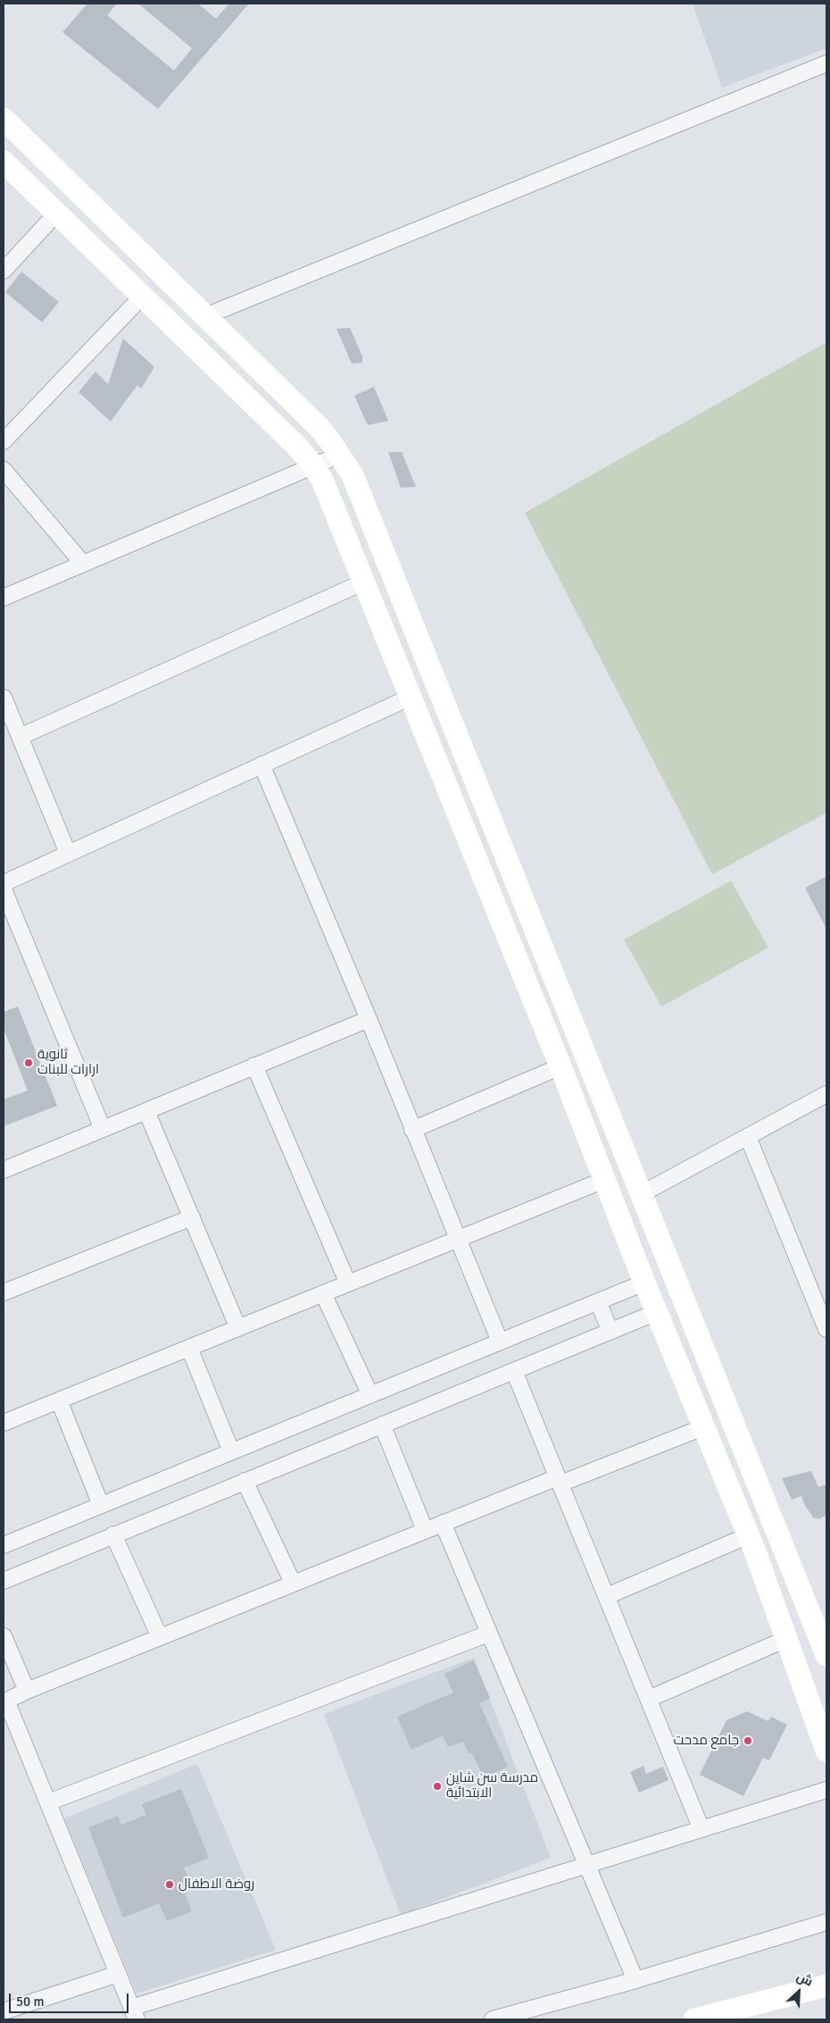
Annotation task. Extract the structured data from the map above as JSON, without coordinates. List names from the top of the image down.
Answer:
{
  "places": [
    "ثانوية ارارات للبنات",
    "جامع مدحت",
    "مدرسة سن شاين الابتدائية",
    "روضة الاطفال"
  ],
  "scale_bar": "50 m",
  "north": "top right"
}
